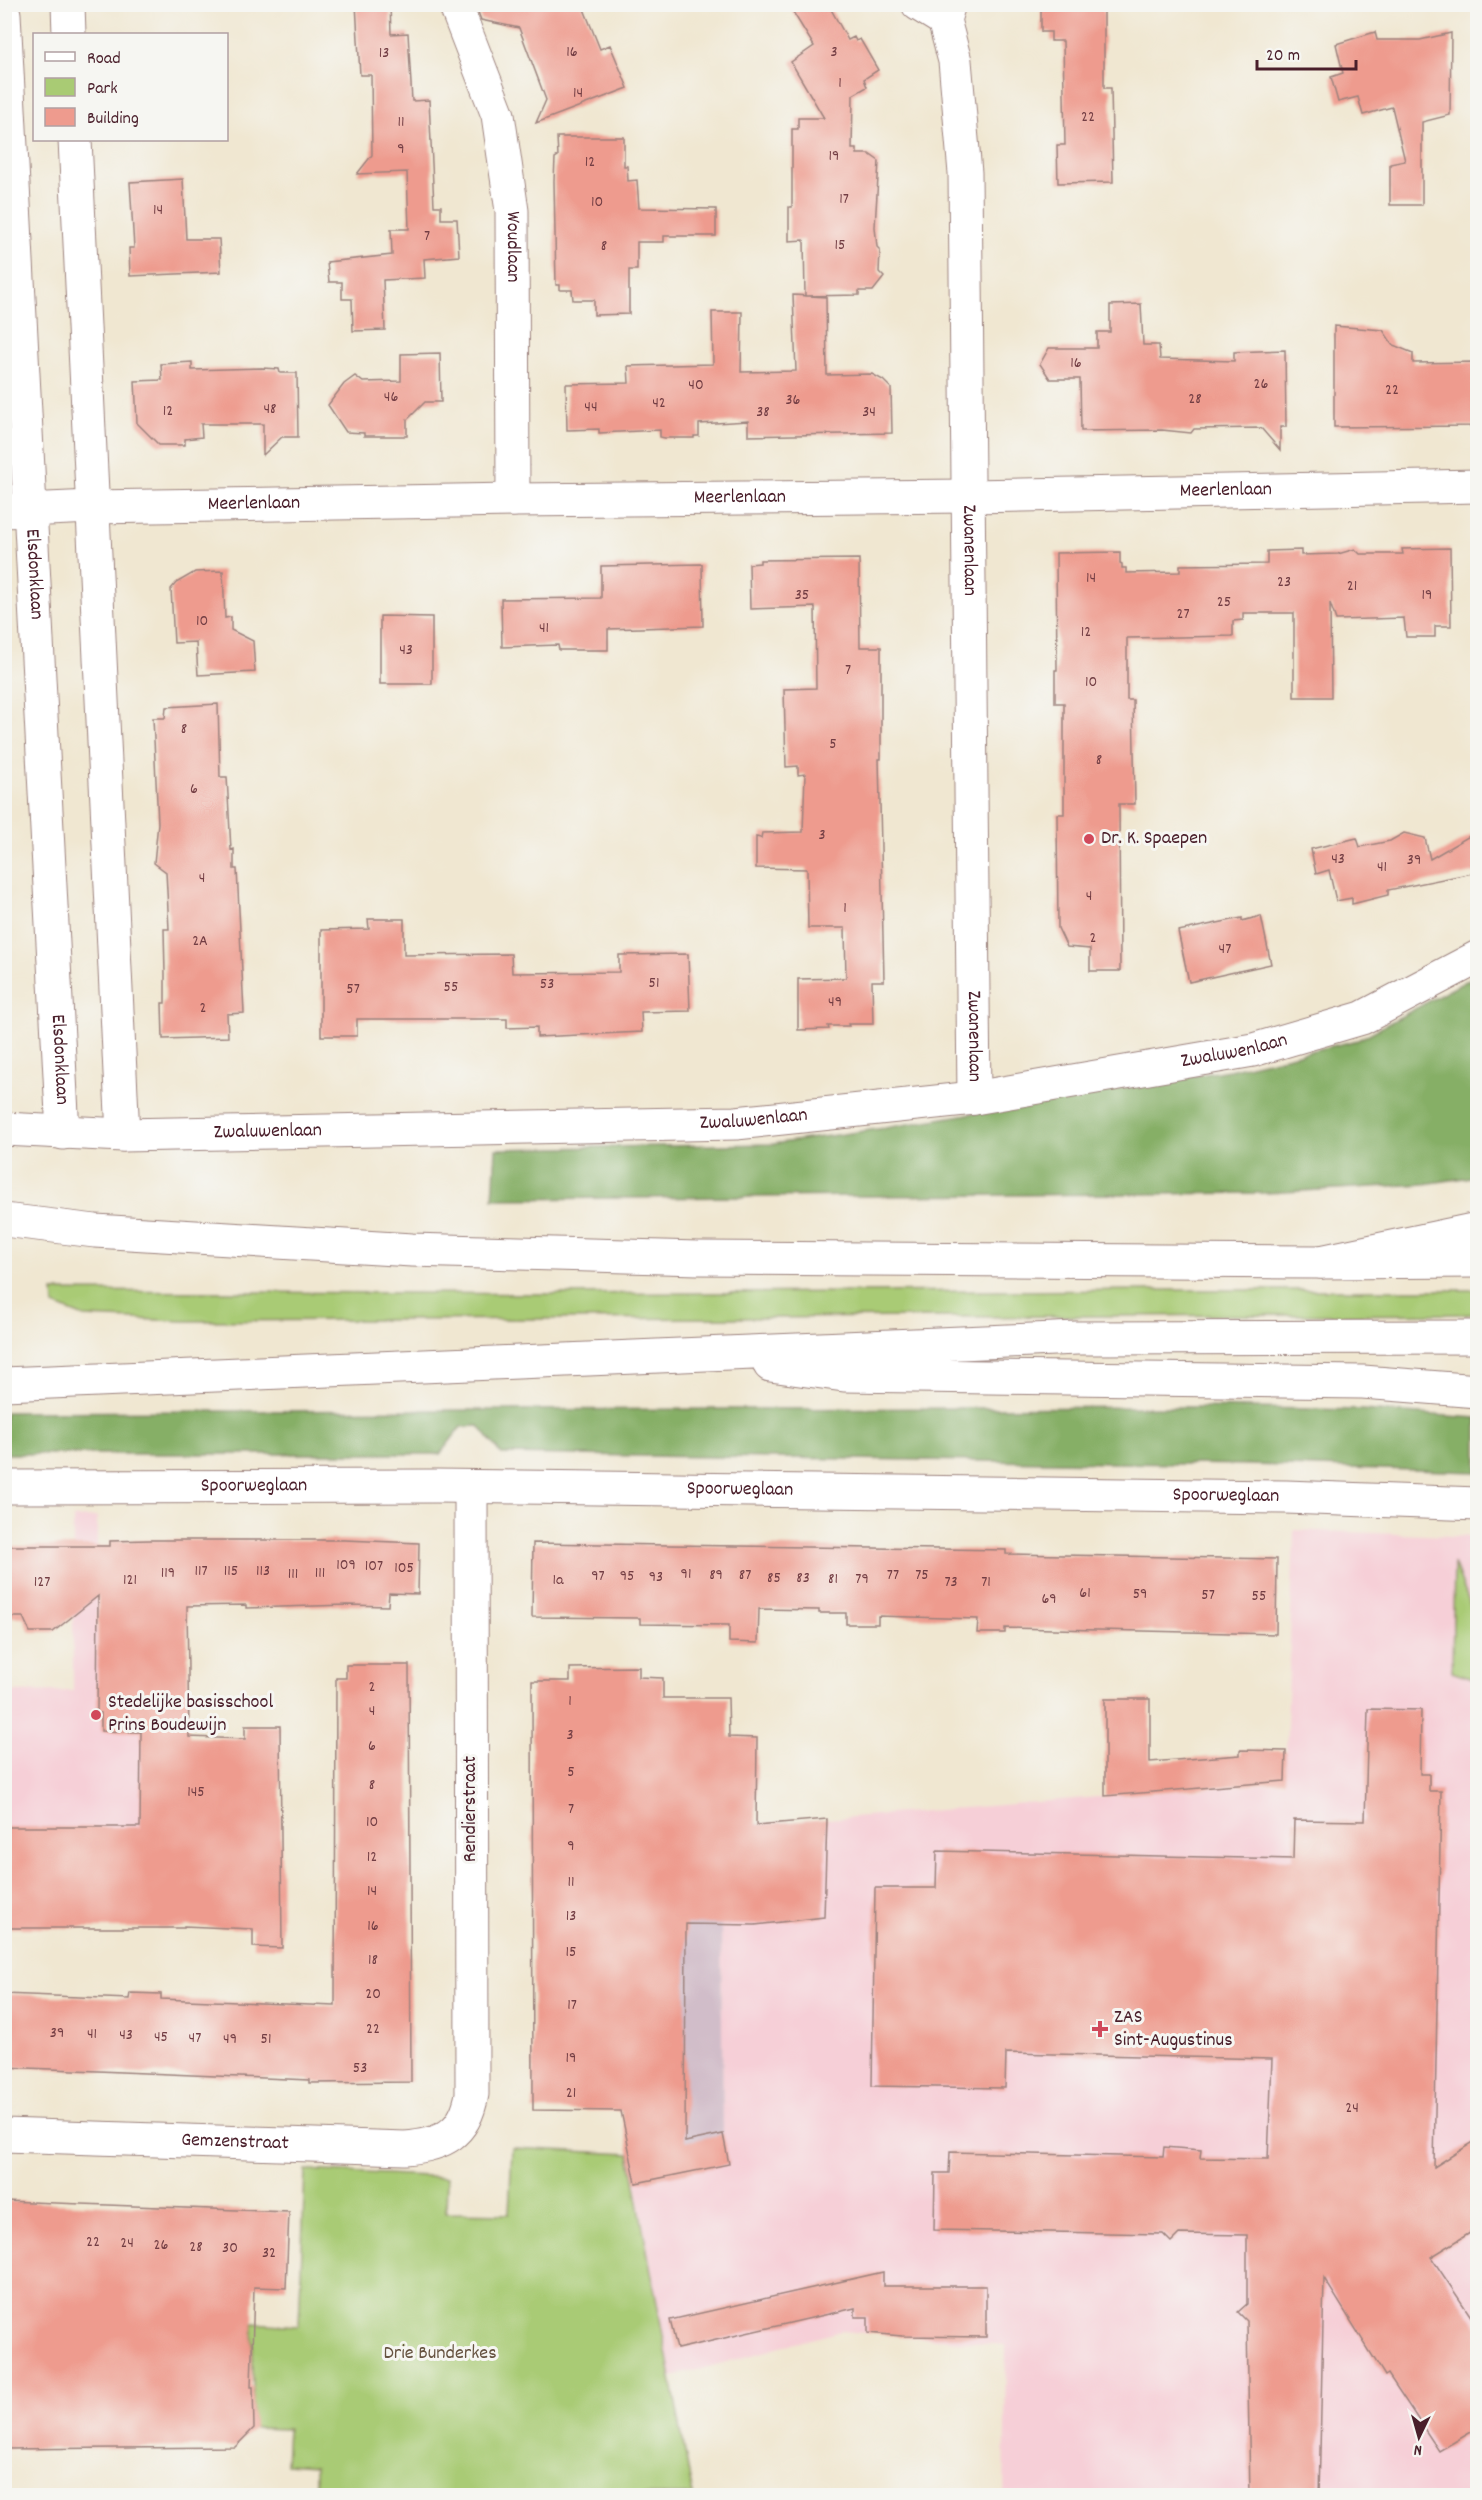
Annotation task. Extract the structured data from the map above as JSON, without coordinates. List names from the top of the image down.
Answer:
{
  "streets": {
    "main road": [
      "Woudlaan",
      "Meerlenlaan",
      "Zwanenlaan",
      "Elsdonklaan",
      "Zwaluwenlaan",
      "Spoorweglaan",
      "Rendierstraat",
      "Gemzenstraat"
    ]
  },
  "crossings": [
    ["Woudlaan", "Meerlenlaan"],
    ["Meerlenlaan", "Zwanenlaan"],
    ["Meerlenlaan", "Elsdonklaan"],
    ["Zwanenlaan", "Zwaluwenlaan"],
    ["Elsdonklaan", "Zwaluwenlaan"],
    ["Spoorweglaan", "Rendierstraat"],
    ["Rendierstraat", "Gemzenstraat"]
  ],
  "parks": ["Drie Bunderkes"],
  "places": {
    "other": ["Dr. K. Spaepen", "Stedelijke basisschool Prins Boudewijn"],
    "health": ["ZAS Sint-Augustinus"]
  },
  "house_numbers": [
    "16",
    "3",
    "13",
    "1",
    "14",
    "22",
    "11",
    "9",
    "19",
    "12",
    "17",
    "10",
    "14",
    "7",
    "15",
    "8",
    "16",
    "26",
    "40",
    "22",
    "46",
    "28",
    "36",
    "42",
    "44",
    "48",
    "12",
    "38",
    "34",
    "14",
    "23",
    "21",
    "35",
    "19",
    "25",
    "27",
    "10",
    "41",
    "12",
    "43",
    "7",
    "10",
    "8",
    "5",
    "8",
    "6",
    "3",
    "43",
    "39",
    "41",
    "4",
    "4",
    "1",
    "2",
    "2A",
    "47",
    "51",
    "53",
    "55",
    "57",
    "49",
    "2",
    "109",
    "107",
    "105",
    "117",
    "115",
    "113",
    "119",
    "111",
    "111",
    "91",
    "89",
    "87",
    "77",
    "75",
    "97",
    "95",
    "93",
    "85",
    "83",
    "81",
    "79",
    "121",
    "1a",
    "127",
    "73",
    "71",
    "61",
    "59",
    "57",
    "55",
    "69",
    "2",
    "1",
    "4",
    "3",
    "6",
    "5",
    "8",
    "145",
    "7",
    "10",
    "9",
    "12",
    "11",
    "14",
    "13",
    "16",
    "15",
    "18",
    "20",
    "17",
    "22",
    "39",
    "41",
    "43",
    "45",
    "47",
    "49",
    "51",
    "19",
    "53",
    "21",
    "24",
    "22",
    "24",
    "26",
    "28",
    "30",
    "32"
  ],
  "legend": ["Road", "Park", "Building"],
  "scale_bar": "20 m",
  "north": "bottom"
}
